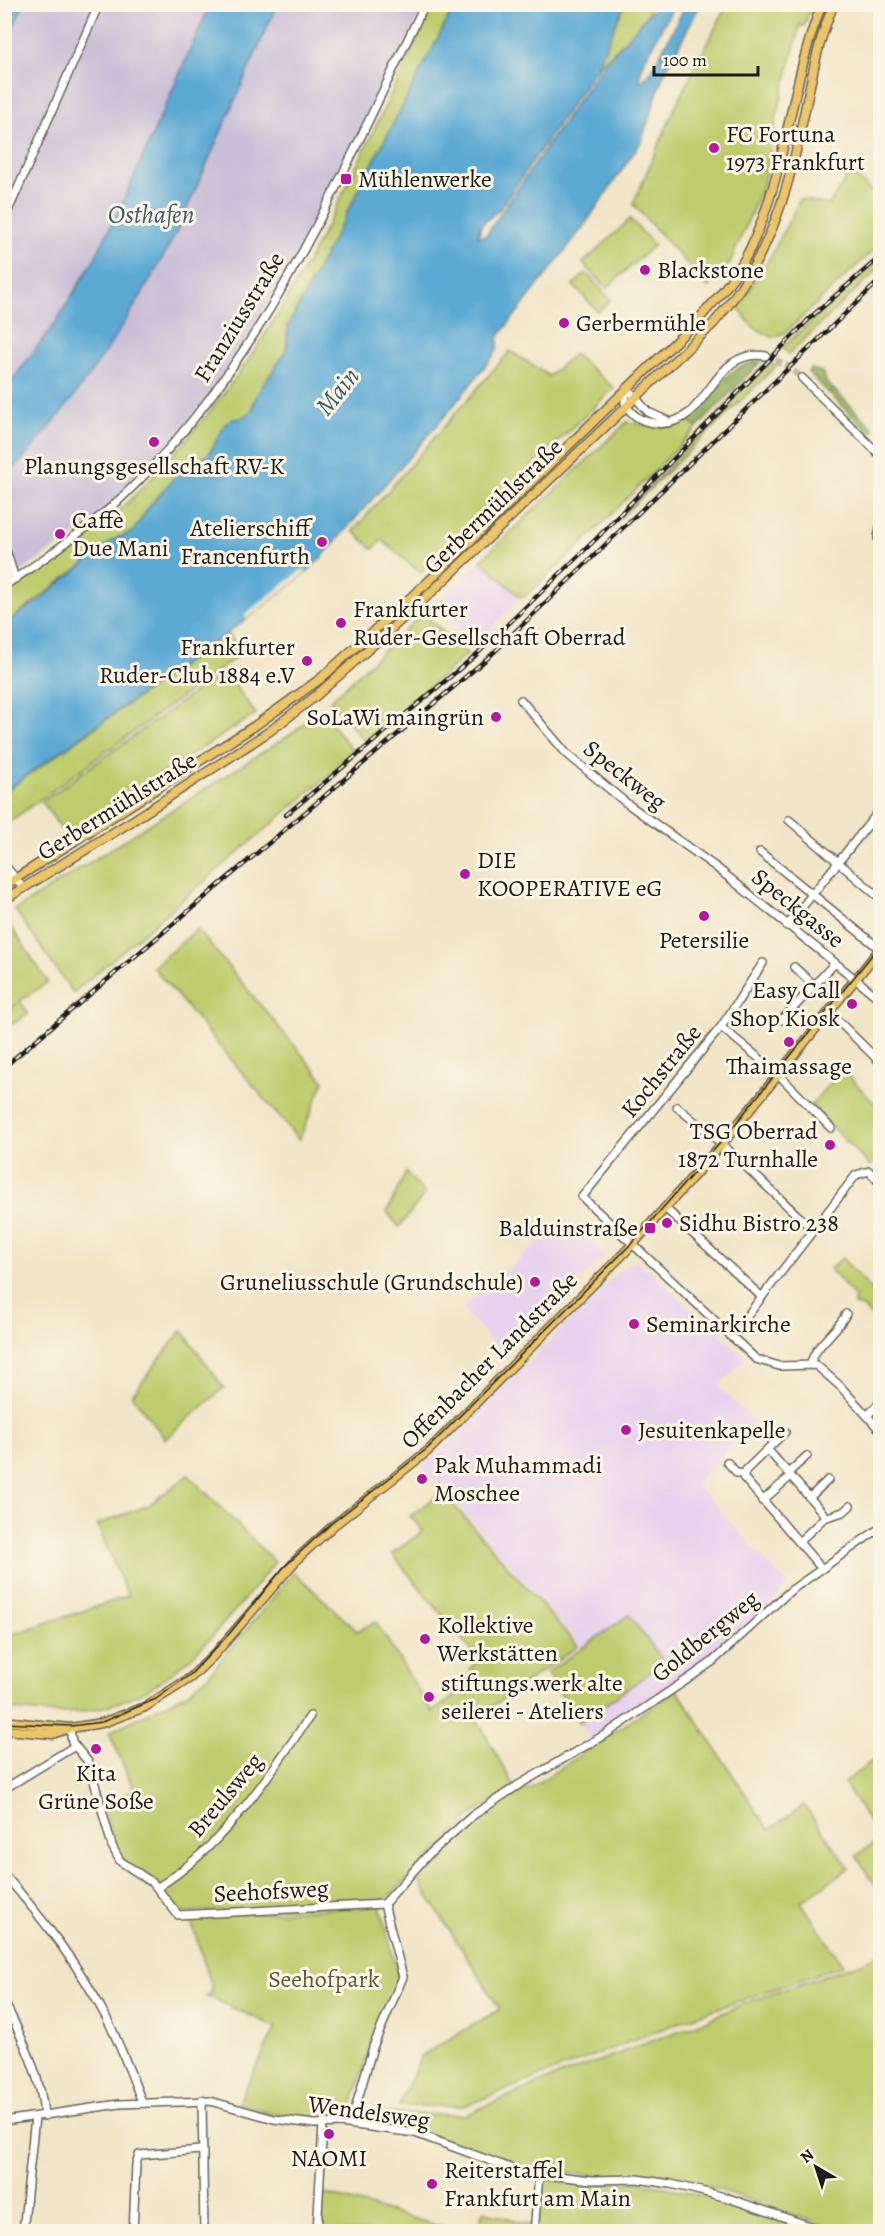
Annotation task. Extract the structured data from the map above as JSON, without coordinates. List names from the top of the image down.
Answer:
{
  "streets": {
    "main road": ["Gerbermühlstraße", "Offenbacher Landstraße"],
    "street": [
      "Franziusstraße",
      "Speckweg",
      "Speckgasse",
      "Kochstraße",
      "Goldbergweg",
      "Breulsweg",
      "Seehofsweg",
      "Wendelsweg"
    ]
  },
  "crossings": [
    ["Speckweg", "Speckgasse"],
    ["Speckgasse", "Offenbacher Landstraße"],
    ["Kochstraße", "Offenbacher Landstraße"],
    ["Goldbergweg", "Seehofsweg"],
    ["Breulsweg", "Seehofsweg"]
  ],
  "water": ["Osthafen", "Main"],
  "parks": ["Seehofpark"],
  "places": {
    "other": [
      "FC Fortuna 1973 Frankfurt",
      "Blackstone",
      "Gerbermühle",
      "Planungsgesellschaft RV-K",
      "Caffè Due Mani",
      "Atelierschiff Francenfurth",
      "Frankfurter Ruder-Gesellschaft Oberrad",
      "Frankfurter Ruder-Club 1884 e.V",
      "SoLaWi maingrün",
      "DIE KOOPERATIVE eG",
      "Petersilie",
      "Easy Call Shop Kiosk",
      "Thaimassage",
      "TSG Oberrad 1872 Turnhalle",
      "Sidhu Bistro 238",
      "Gruneliusschule (Grundschule)",
      "Seminarkirche",
      "Jesuitenkapelle",
      "Pak Muhammadi Moschee",
      "Kollektive Werkstätten",
      "stiftungs.werk alte seilerei - Ateliers",
      "Kita Grüne Soße",
      "NAOMI",
      "Reiterstaffel Frankfurt am Main"
    ],
    "transit": ["Mühlenwerke", "Balduinstraße"]
  },
  "scale_bar": "100 m",
  "north": "top left"
}
